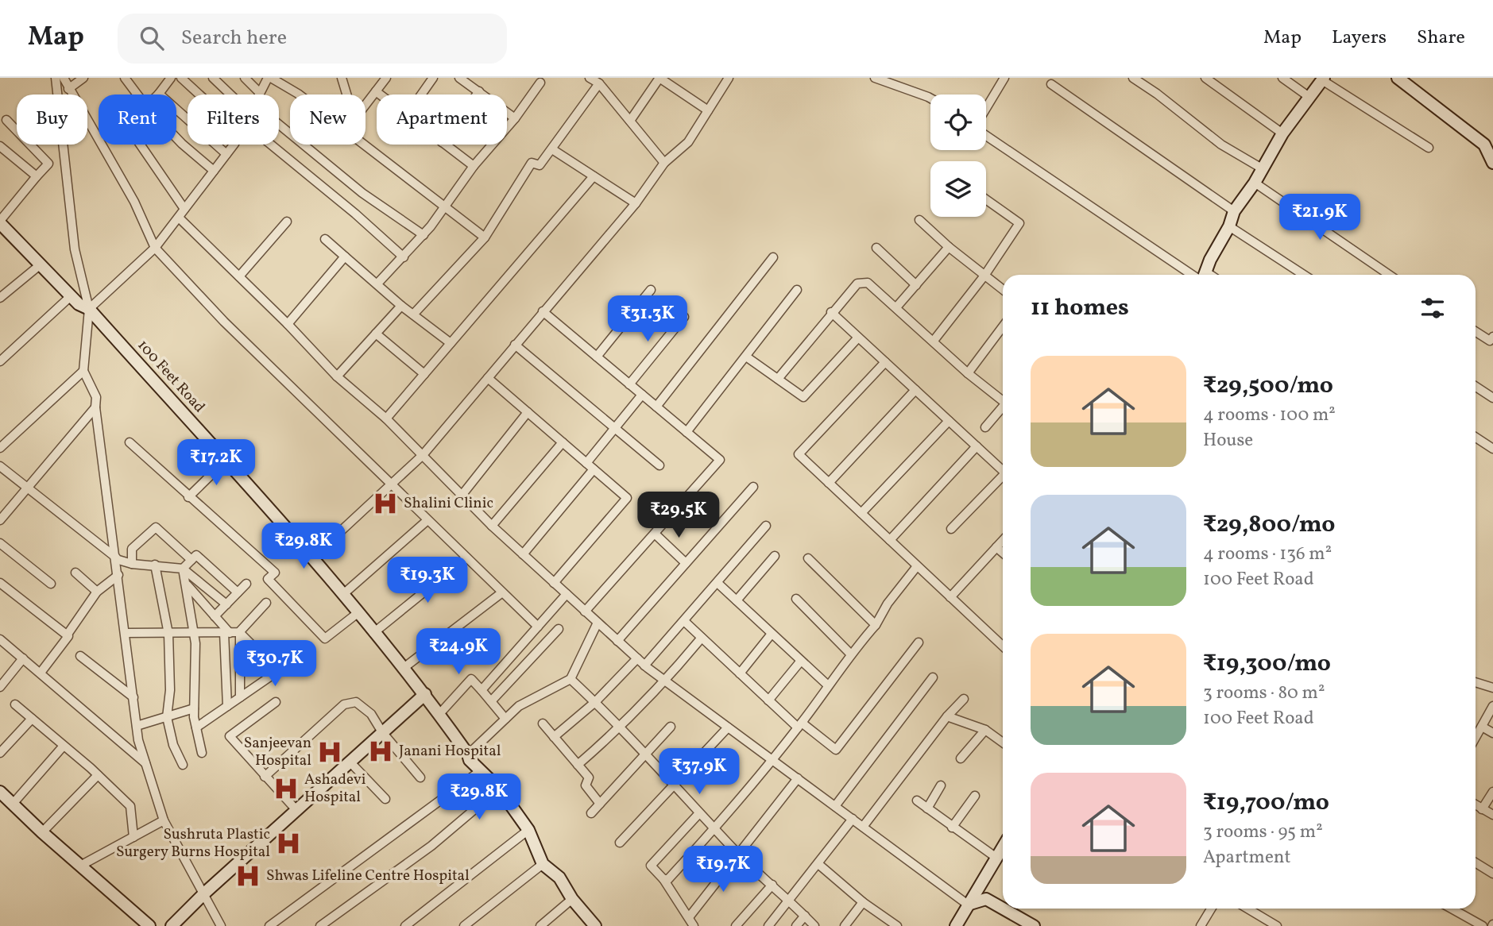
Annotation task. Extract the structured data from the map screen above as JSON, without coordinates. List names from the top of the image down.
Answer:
{
  "streets": {
    "main road": ["100 Feet Road"]
  },
  "places": {
    "hospital": [
      "Shalini Clinic",
      "Janani Hospital",
      "Sanjeevan Hospital",
      "Ashadevi Hospital",
      "Sushruta Plastic Surgery Burns Hospital",
      "Shwas Lifeline Centre Hospital"
    ]
  },
  "page": {
    "header": "Map",
    "search": "Search here",
    "nav": ["Map", "Layers", "Share"],
    "chip": [
      "Buy",
      "Rent",
      "Filters",
      "New",
      "Apartment"
    ],
    "price": [
      "₹21.9K",
      "₹31.3K",
      "₹17.2K",
      "₹29.5K",
      "₹29.8K",
      "₹19.3K",
      "₹24.9K",
      "₹30.7K",
      "₹37.9K",
      "₹29.8K",
      "₹19.7K"
    ],
    "heading": "11 homes",
    "list": [
      {
        "name": "₹29,500/mo",
        "note": "4 rooms · 100 m² · House"
      },
      {
        "name": "₹29,800/mo",
        "note": "4 rooms · 136 m² · 100 Feet Road"
      },
      {
        "name": "₹19,300/mo",
        "note": "3 rooms · 80 m² · 100 Feet Road"
      },
      {
        "name": "₹19,700/mo",
        "note": "3 rooms · 95 m² · Apartment"
      }
    ]
  }
}
